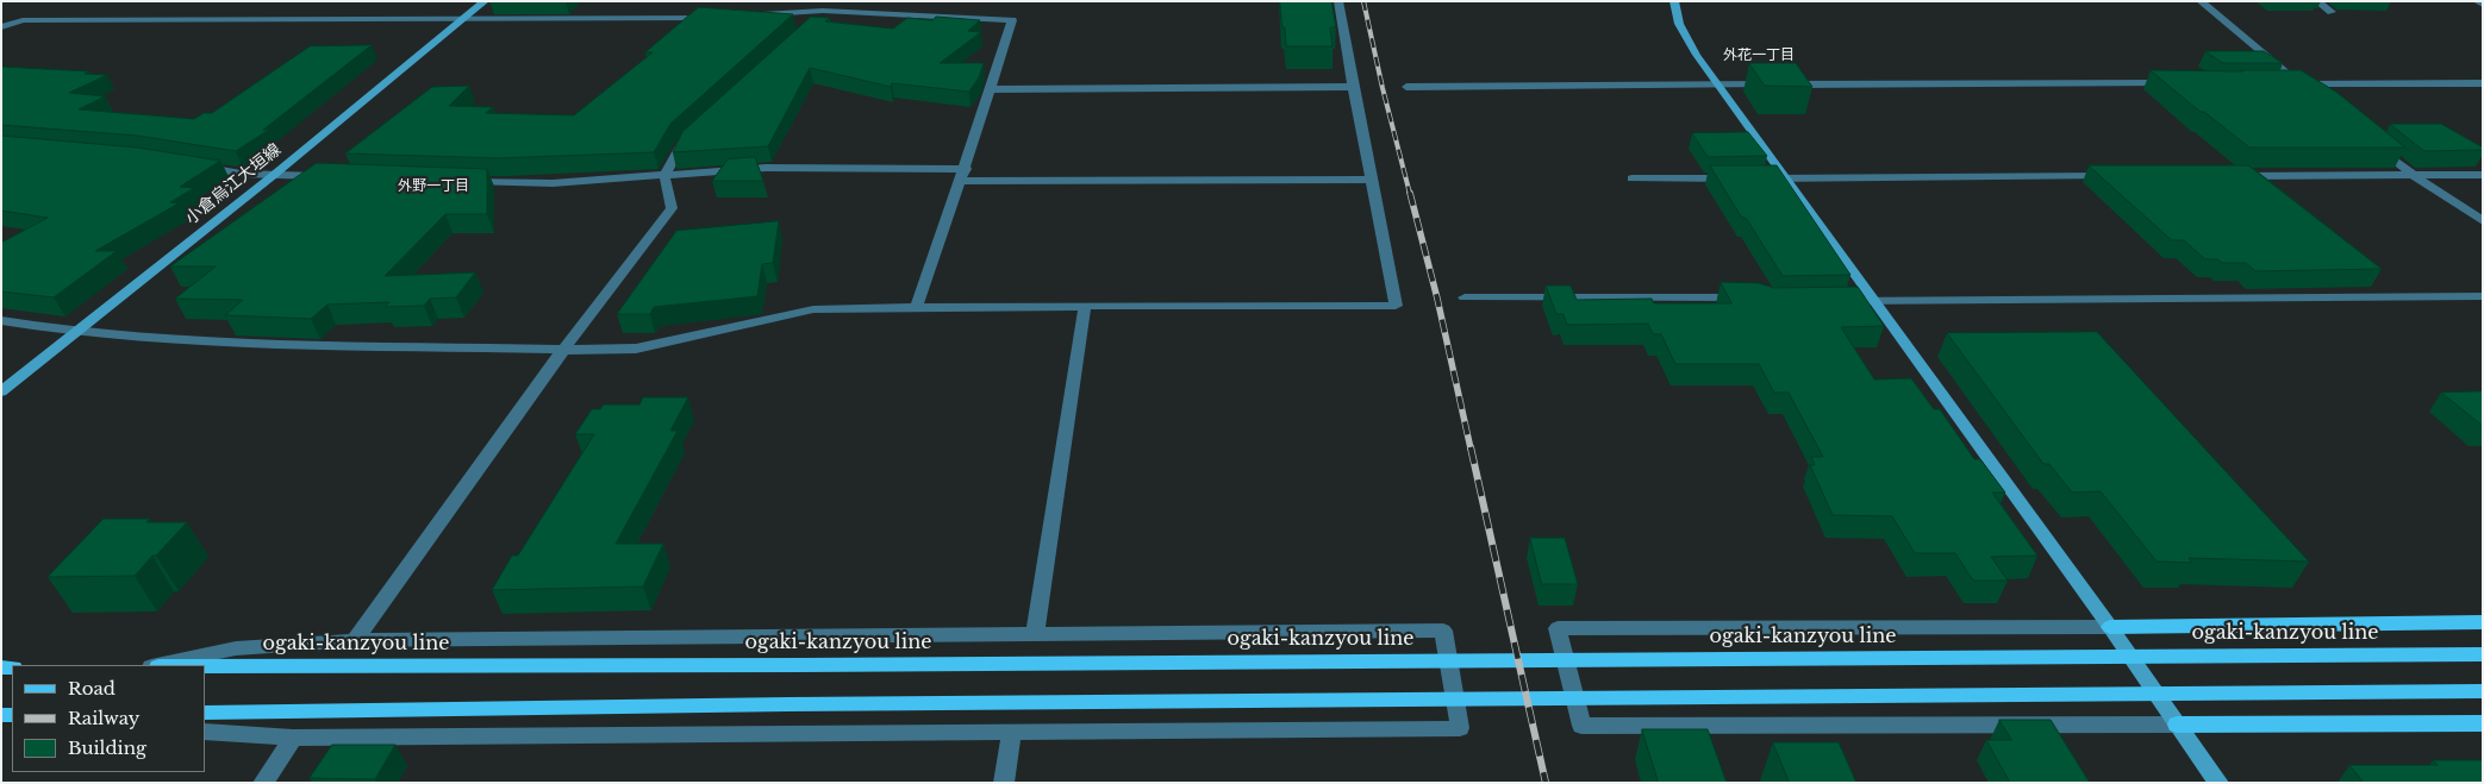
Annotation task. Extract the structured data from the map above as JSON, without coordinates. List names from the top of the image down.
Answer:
{
  "streets": {
    "main road": ["ogaki-kanzyou line"],
    "street": ["小倉烏江大垣線"]
  },
  "districts": ["外花一丁目", "外野一丁目"],
  "legend": ["Road", "Railway", "Building"]
}
